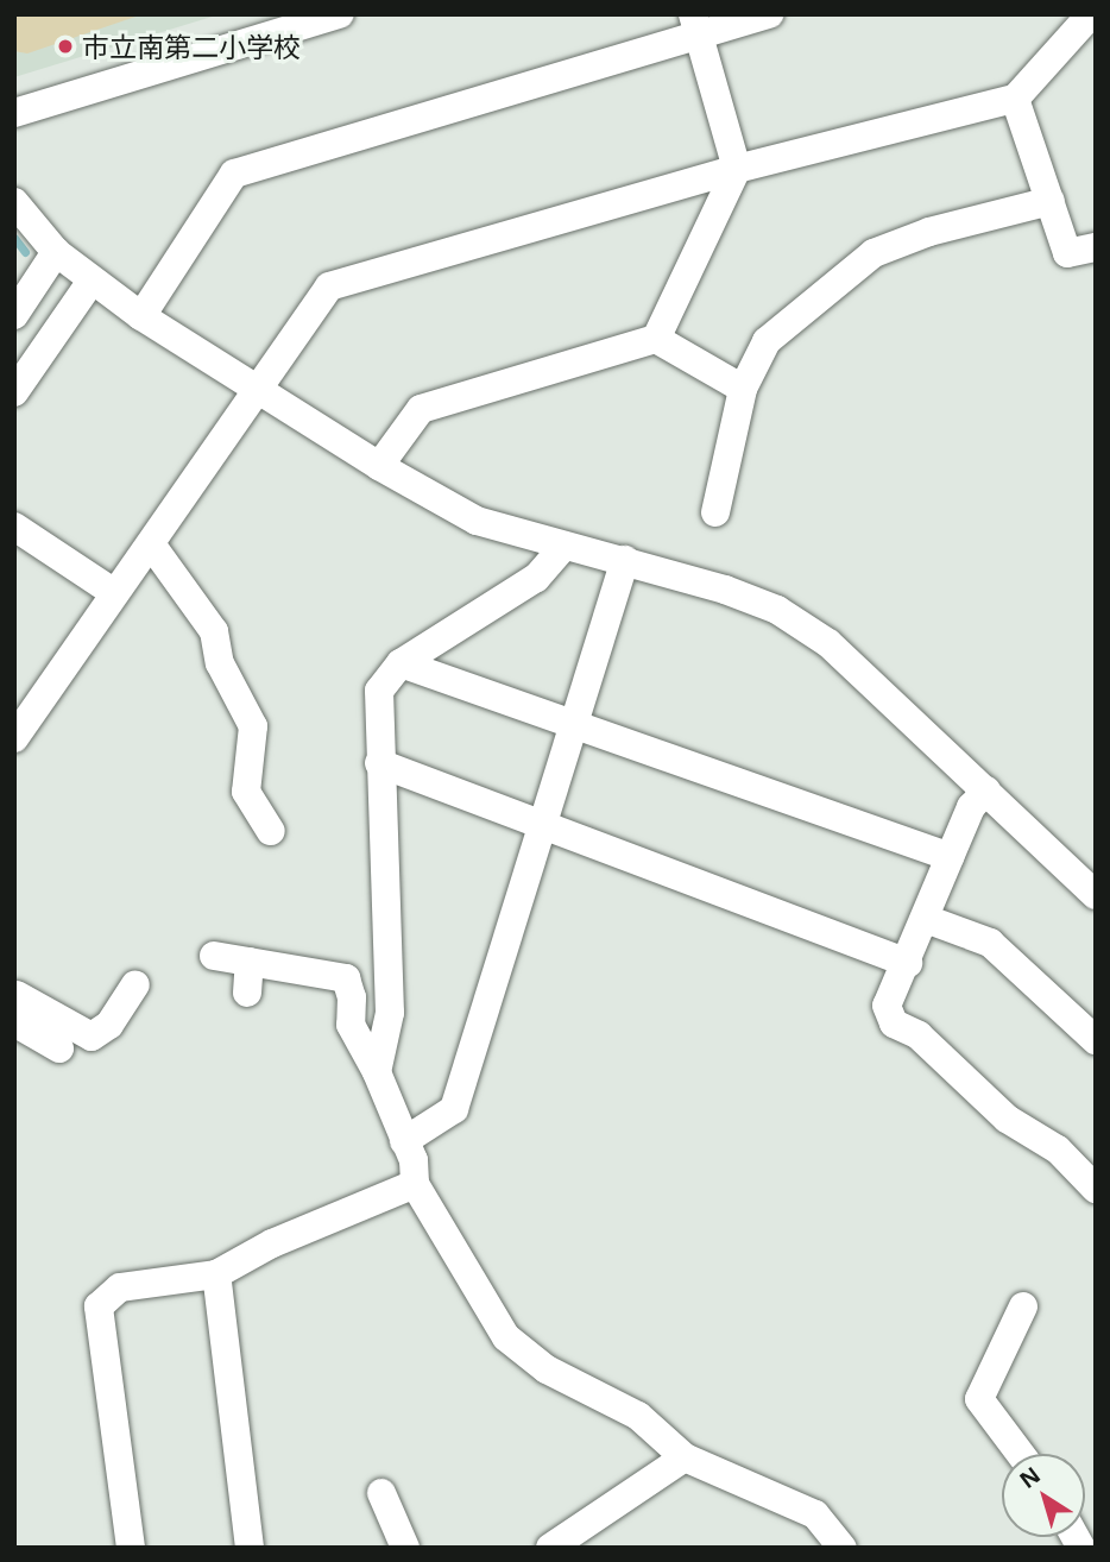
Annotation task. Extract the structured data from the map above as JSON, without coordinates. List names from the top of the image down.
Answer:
{
  "places": ["市立南第二小学校"],
  "north": "top left"
}
